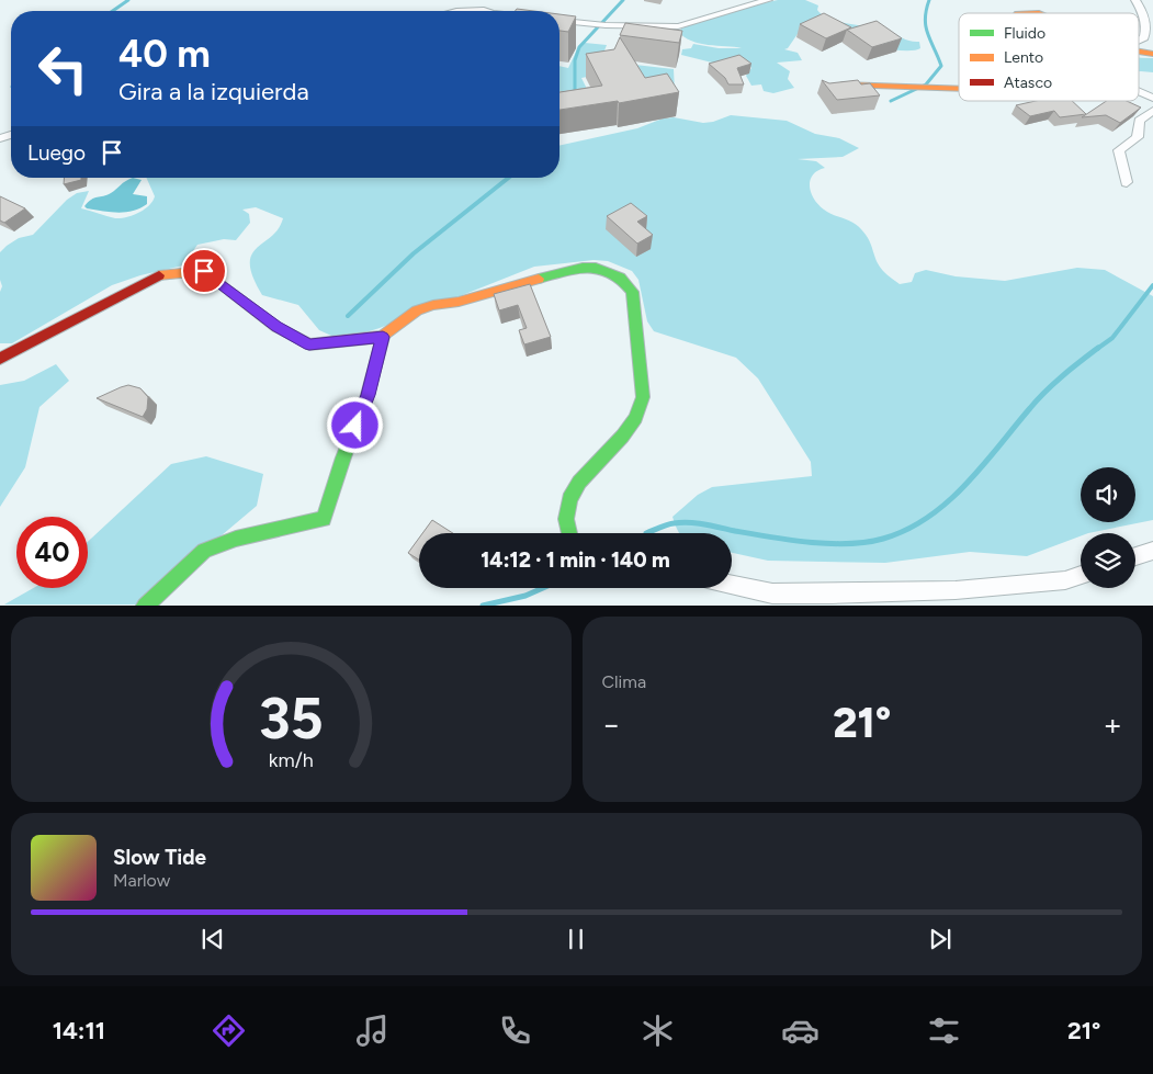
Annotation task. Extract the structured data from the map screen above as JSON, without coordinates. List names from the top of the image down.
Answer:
{
  "legend": ["Fluido", "Lento", "Atasco"],
  "page": {
    "turn": ["40 m", "Gira a la izquierda"],
    "then": "Luego",
    "limit": "40",
    "trip": "14:12 · 1 min · 140 m",
    "tile": "Clima",
    "heat": ["−", "21°", "+"],
    "song": ["Slow Tide", "Marlow"],
    "tabs": ["14:11", "21°"],
    "gauge": ["35", "km/h"]
  }
}
